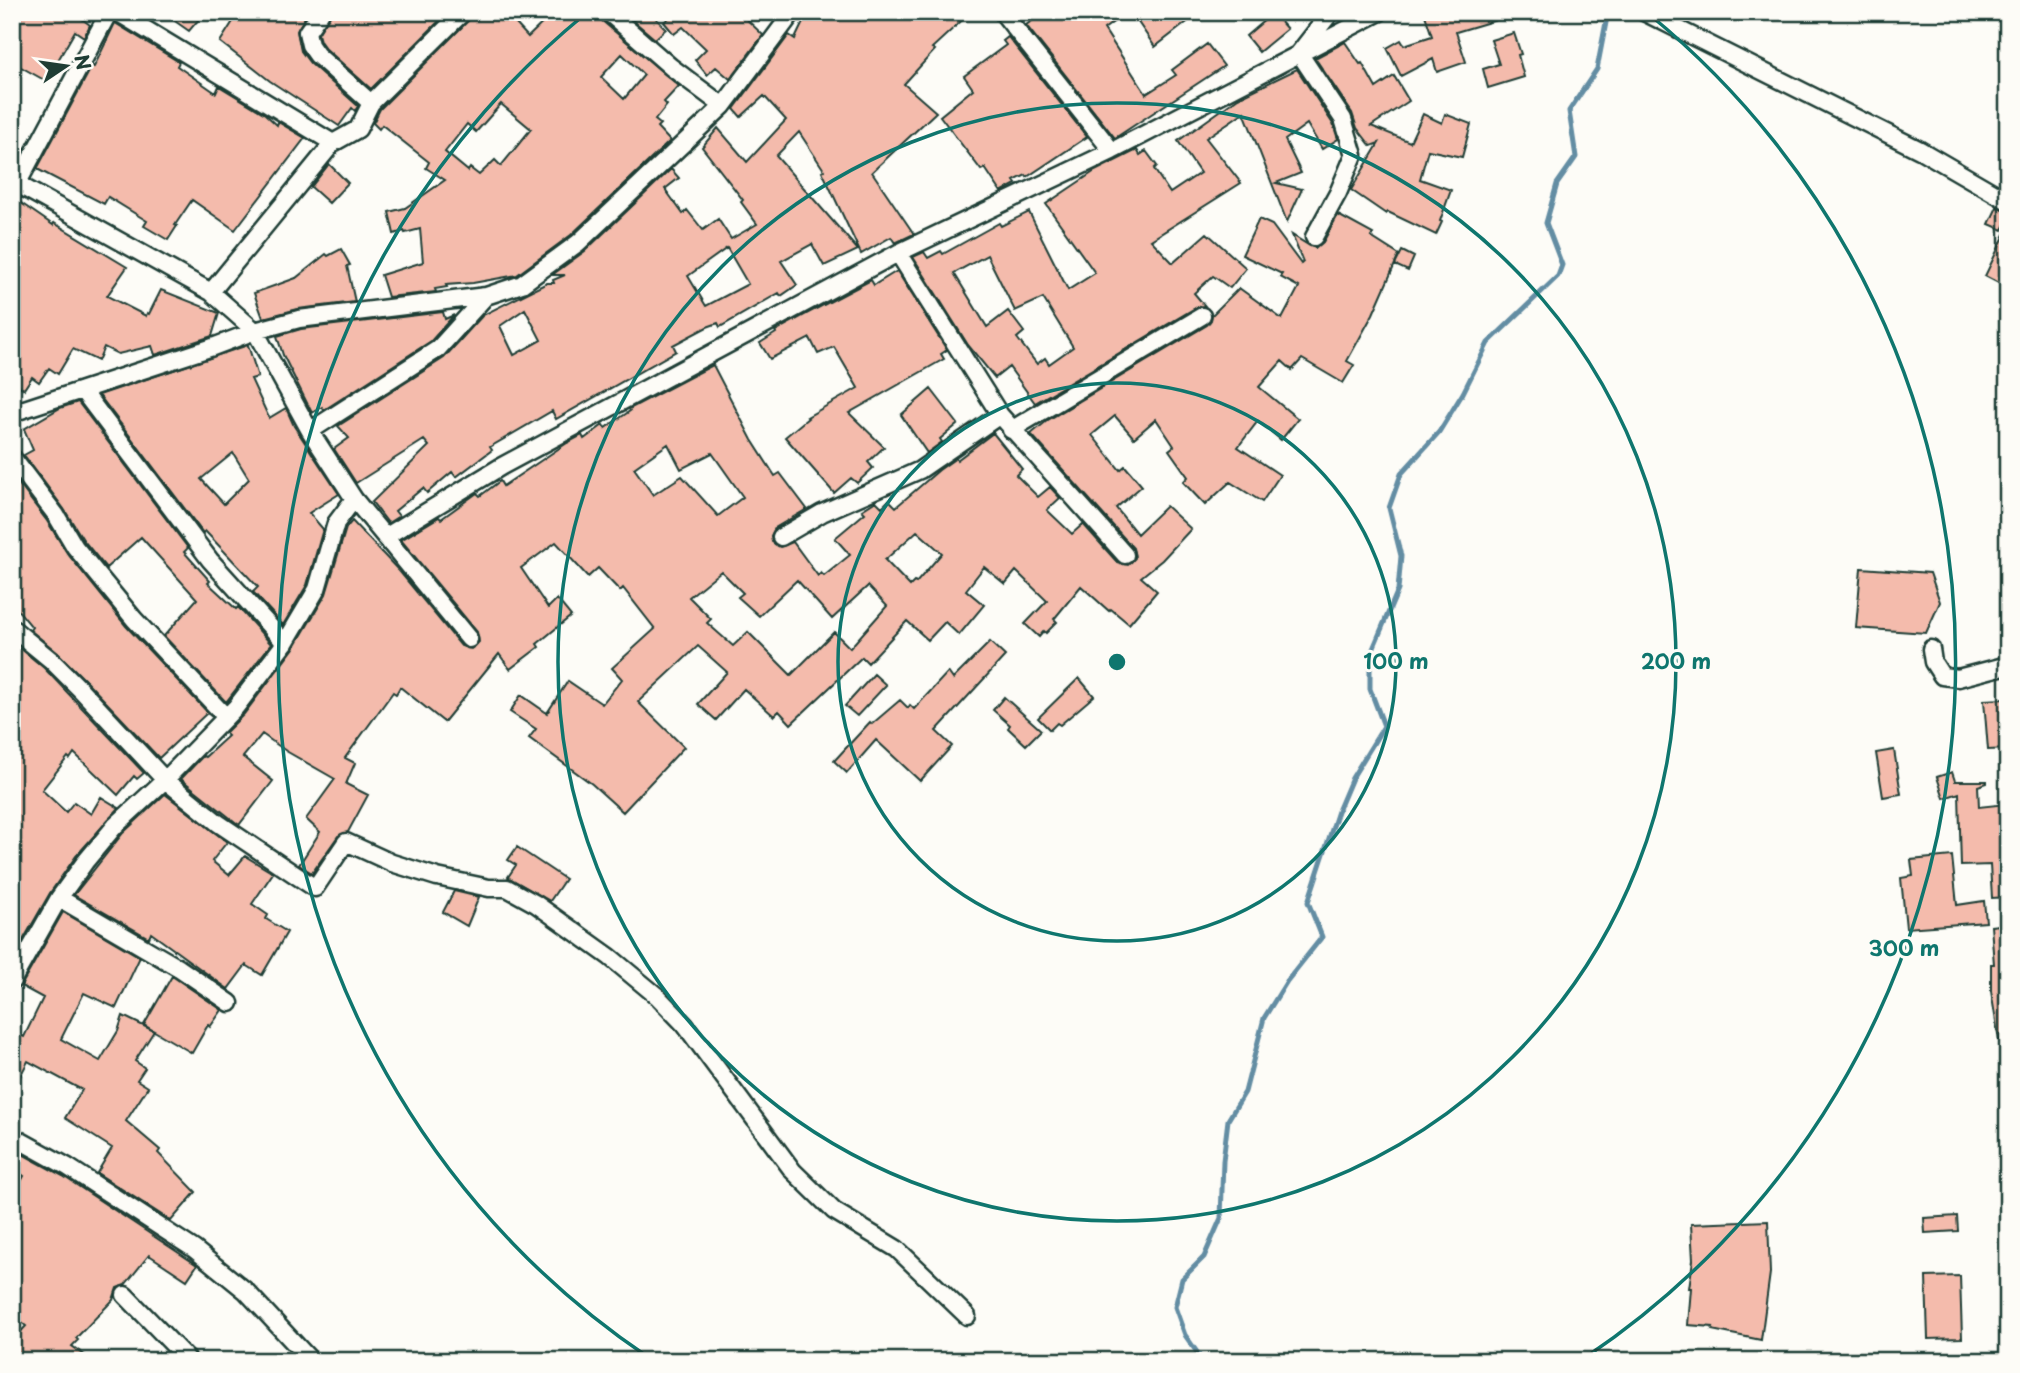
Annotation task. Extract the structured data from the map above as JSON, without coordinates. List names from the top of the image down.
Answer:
{
  "north": "right",
  "rings": ["100 m", "200 m", "300 m"]
}
